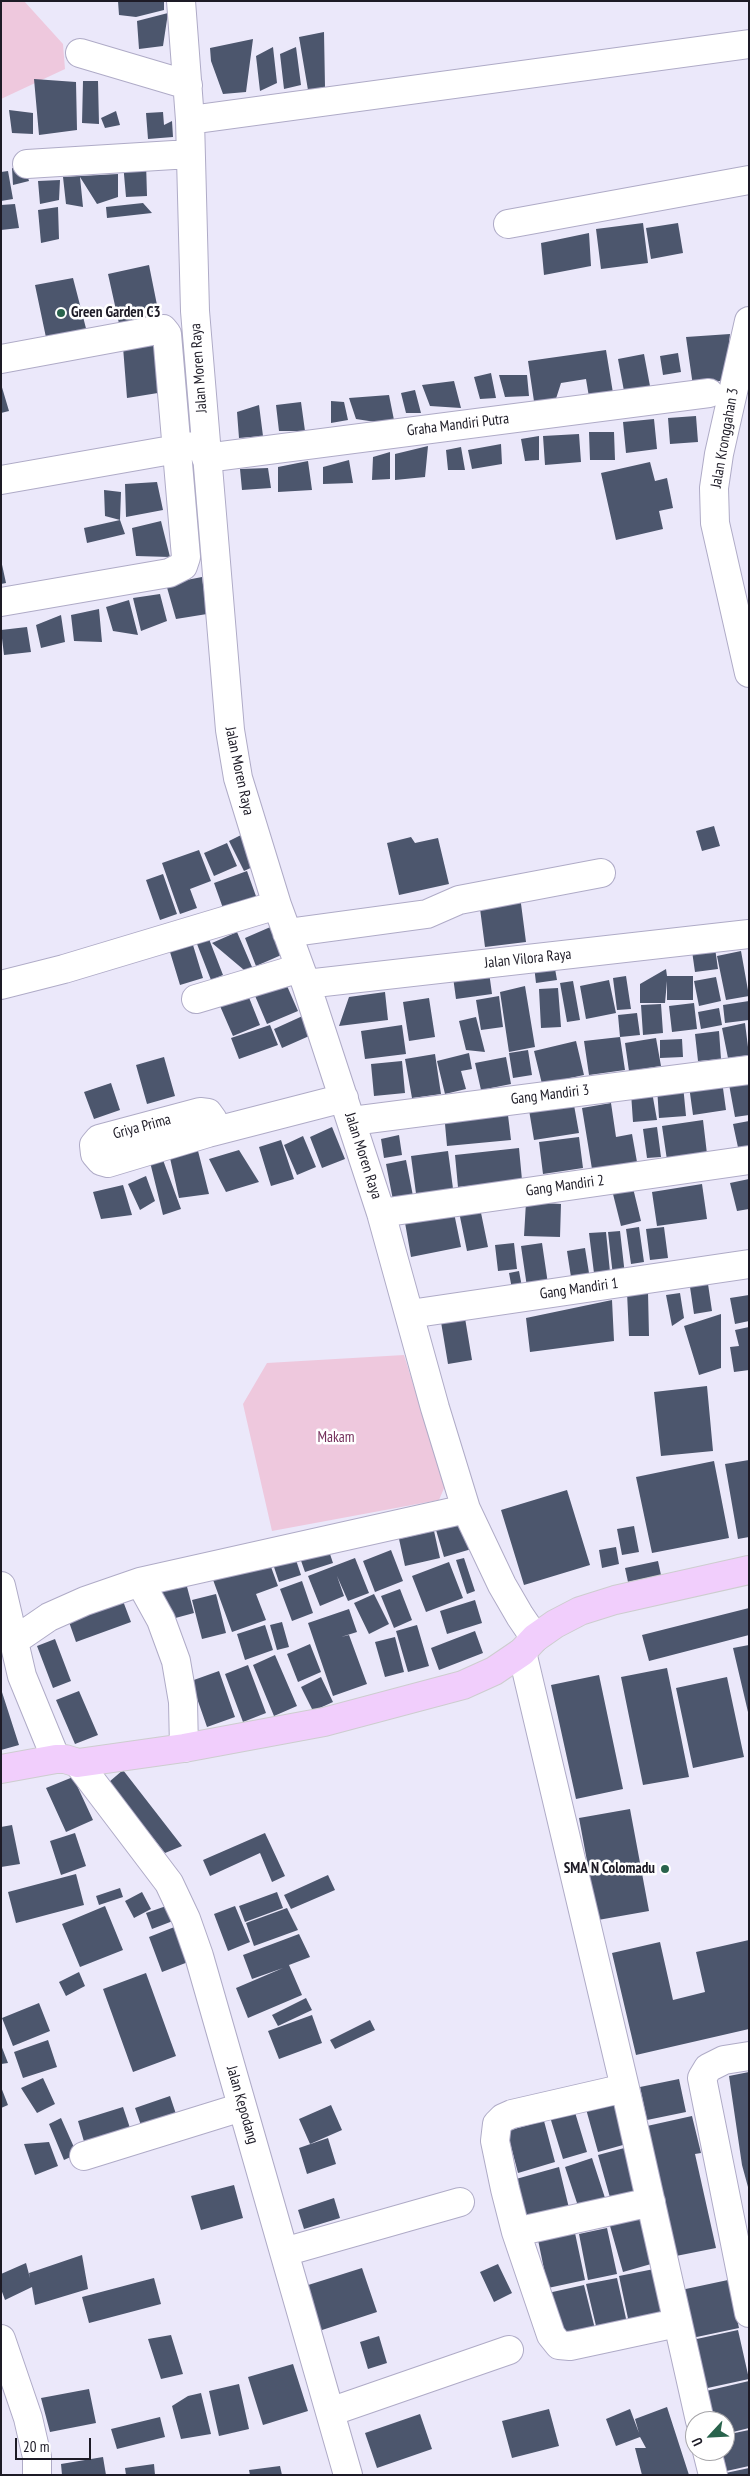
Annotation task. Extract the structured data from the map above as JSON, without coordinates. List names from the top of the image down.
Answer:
{
  "streets": {
    "street": [
      "Jalan Moren Raya",
      "Graha Mandiri Putra",
      "Jalan Kronggahan 3",
      "Jalan Vilora Raya",
      "Gang Mandiri 3",
      "Gang Mandiri 2",
      "Gang Mandiri 1",
      "Jalan Kepodang"
    ]
  },
  "crossings": [
    ["Jalan Moren Raya", "Graha Mandiri Putra"],
    ["Jalan Moren Raya", "Jalan Vilora Raya"],
    ["Jalan Moren Raya", "Gang Mandiri 3"],
    ["Jalan Moren Raya", "Gang Mandiri 2"],
    ["Jalan Moren Raya", "Gang Mandiri 1"]
  ],
  "parks": ["Makam"],
  "places": ["Green Garden C3", "SMA N Colomadu"],
  "scale_bar": "20 m",
  "north": "bottom left"
}
